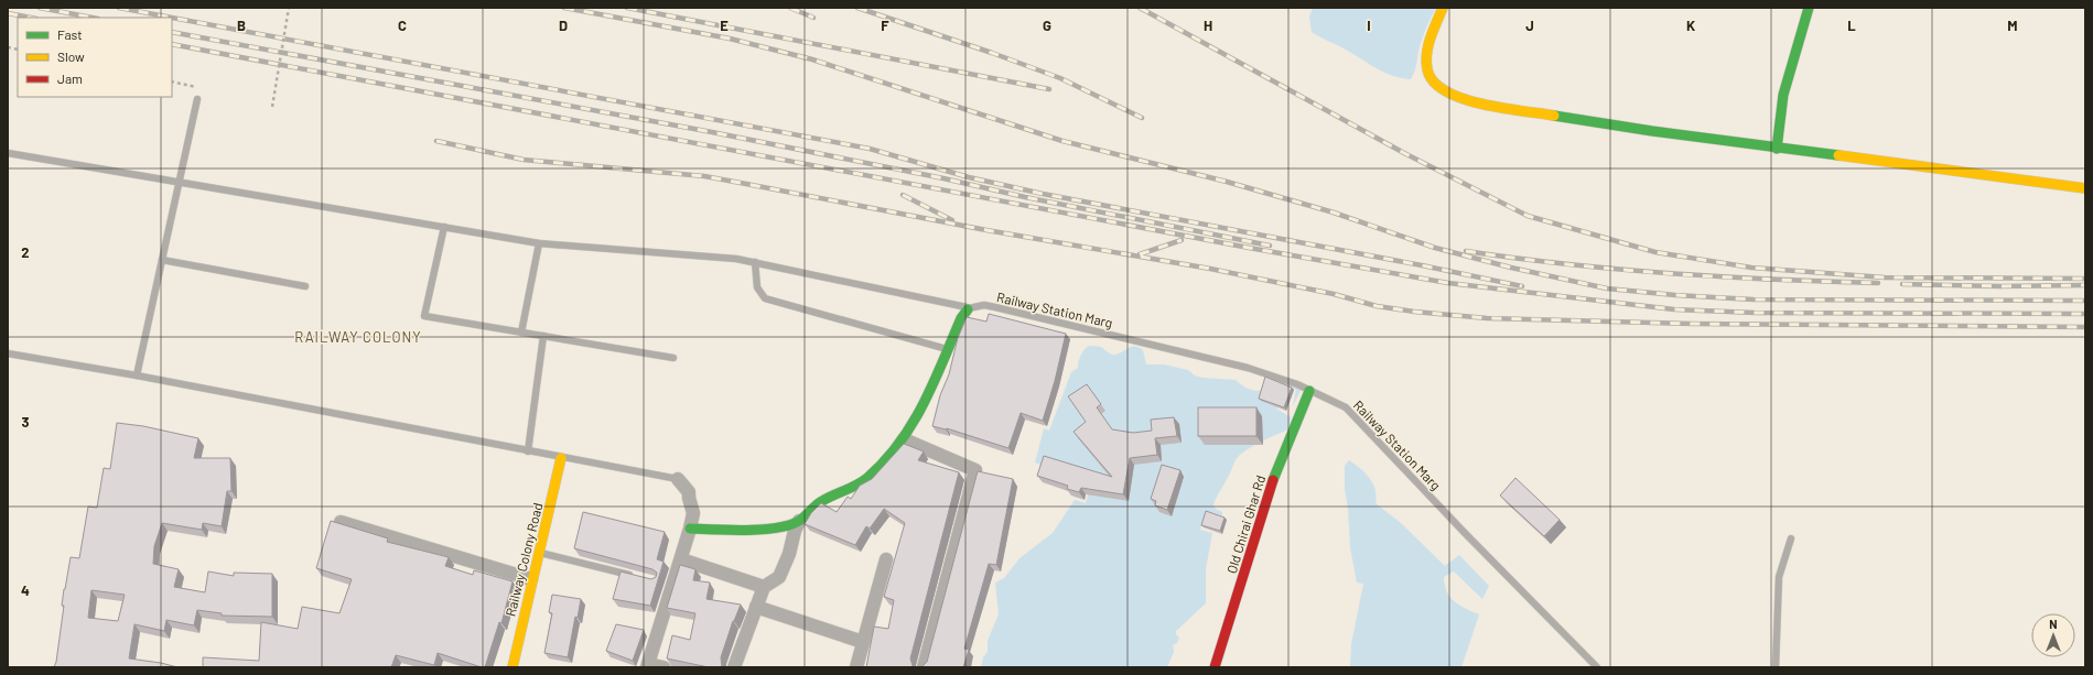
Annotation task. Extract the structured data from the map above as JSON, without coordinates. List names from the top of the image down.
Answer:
{
  "streets": {
    "street": ["Old Chirai Ghar Rd", "Railway Colony Road"],
    "lane": ["Railway Station Marg"]
  },
  "crossings": [
    ["Railway Station Marg", "Old Chirai Ghar Rd"]
  ],
  "districts": ["RAILWAY COLONY"],
  "legend": ["Fast", "Slow", "Jam"],
  "north": "top",
  "grid": {
    "columns": [
      "B",
      "C",
      "D",
      "E",
      "F",
      "G",
      "H",
      "I",
      "J",
      "K",
      "L",
      "M"
    ],
    "rows": ["2", "3", "4"]
  }
}
